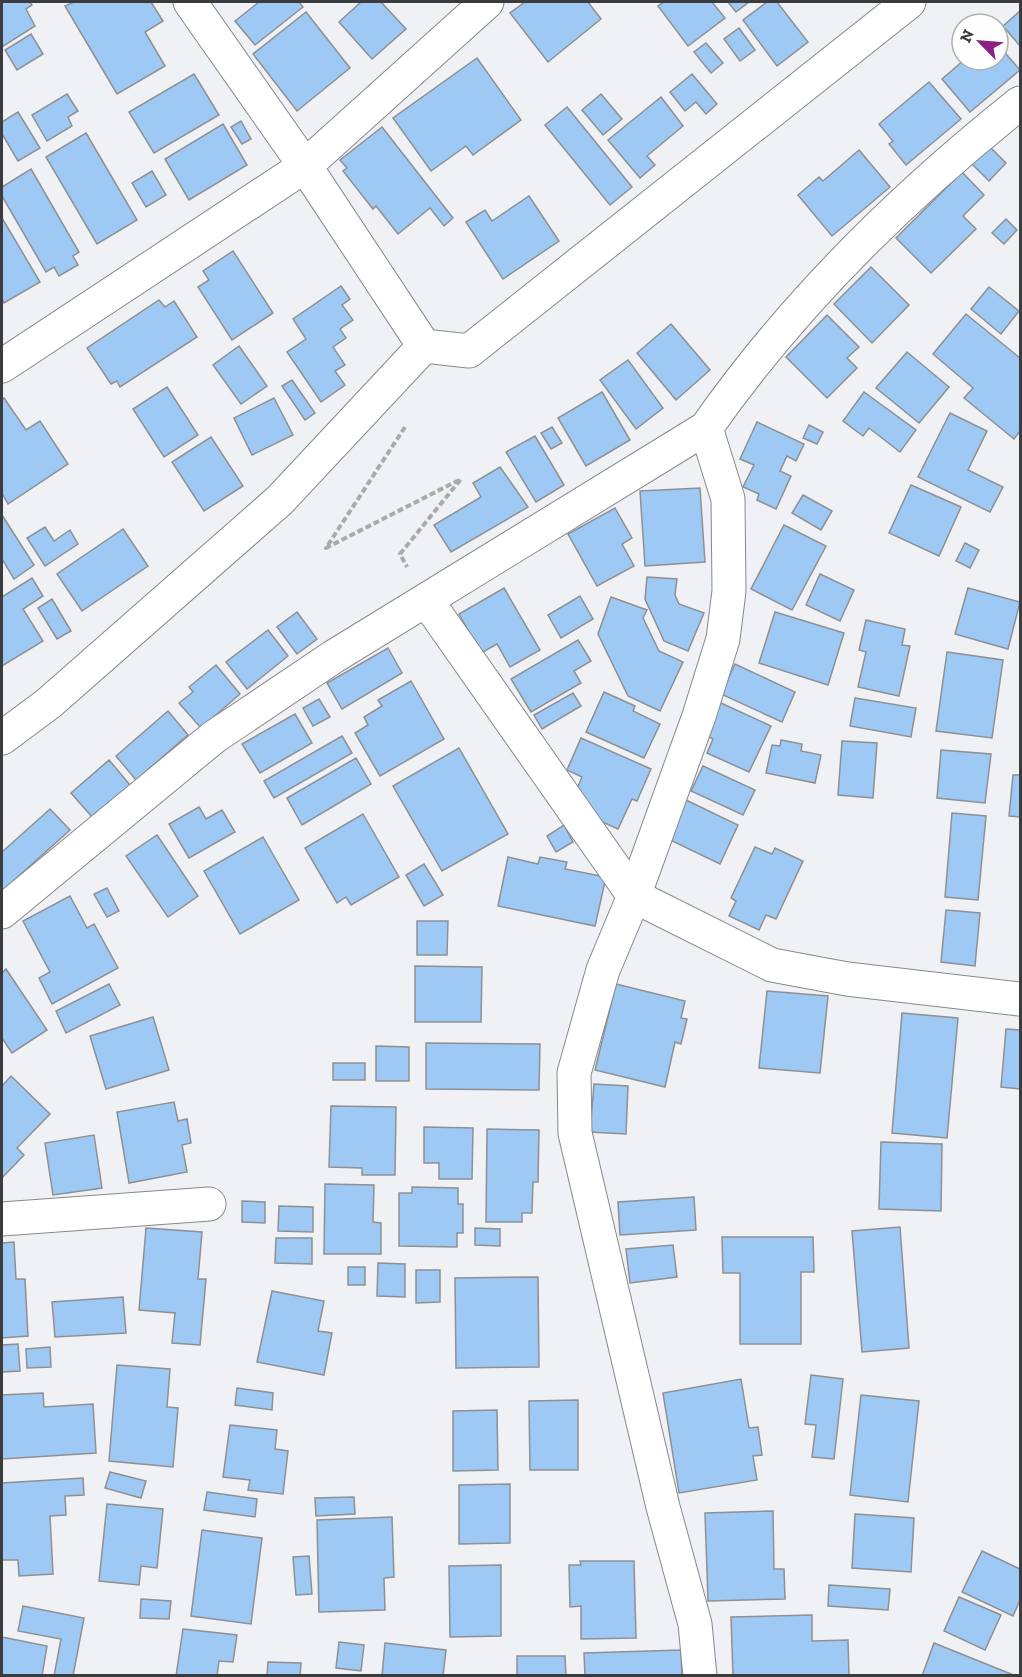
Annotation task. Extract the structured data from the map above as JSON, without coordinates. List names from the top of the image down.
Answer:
{
  "north": "top left"
}
